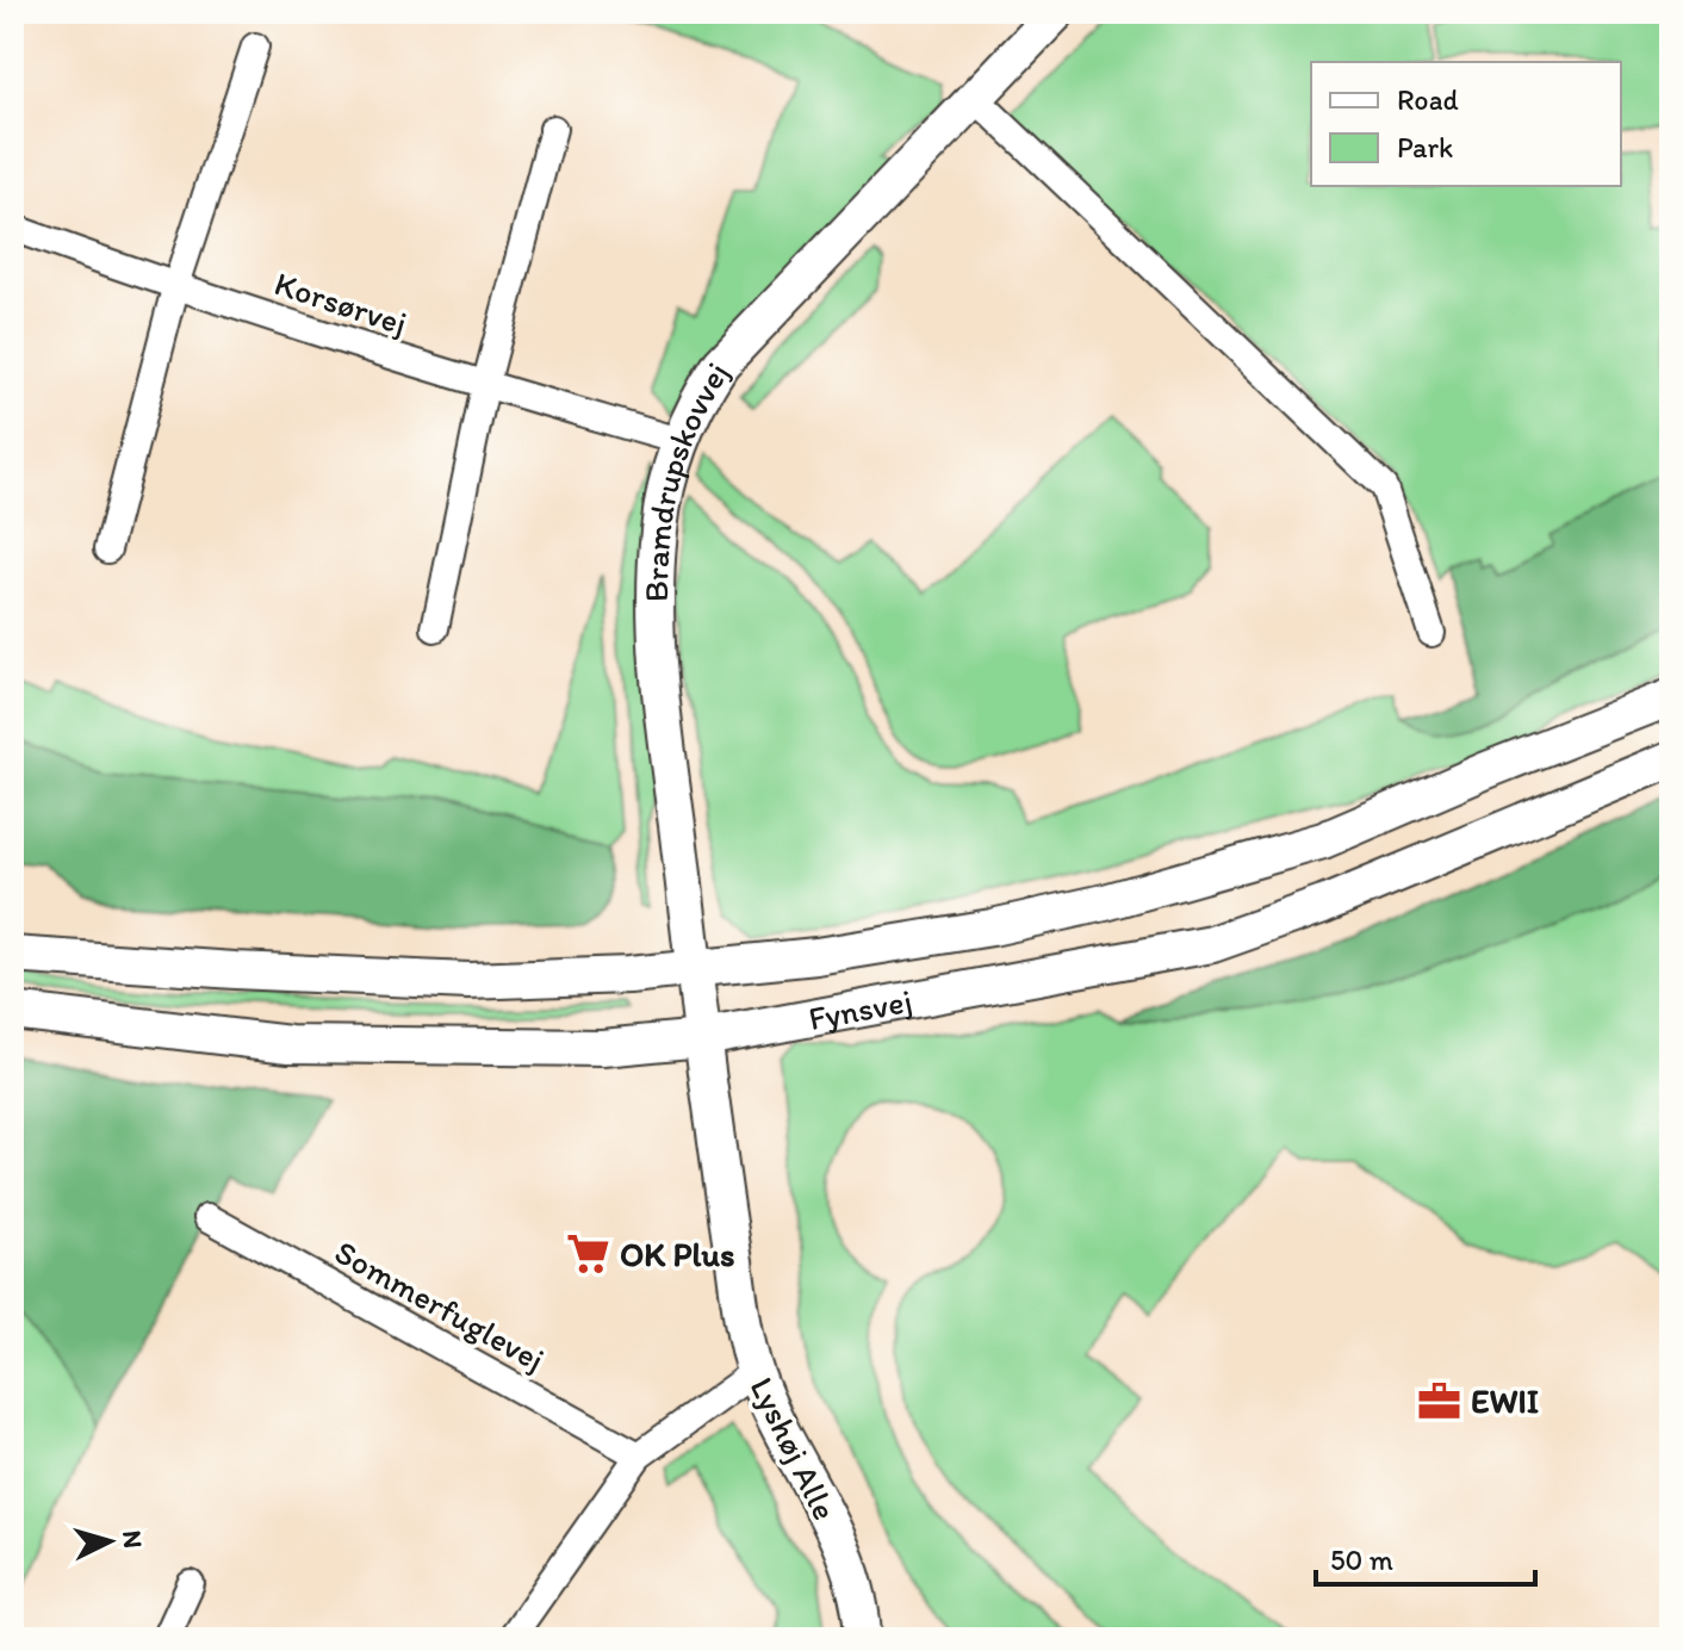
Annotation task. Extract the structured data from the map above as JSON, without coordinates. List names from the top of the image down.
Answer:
{
  "streets": {
    "main road": ["Bramdrupskovvej", "Fynsvej", "Lyshøj Alle"],
    "street": ["Korsørvej", "Sommerfuglevej"]
  },
  "crossings": [
    ["Korsørvej", "Bramdrupskovvej"],
    ["Bramdrupskovvej", "Fynsvej"],
    ["Bramdrupskovvej", "Lyshøj Alle"],
    ["Fynsvej", "Lyshøj Alle"]
  ],
  "places": {
    "supermarket": ["OK Plus"],
    "office": ["EWII"]
  },
  "legend": ["Road", "Park"],
  "scale_bar": "50 m",
  "north": "right"
}
